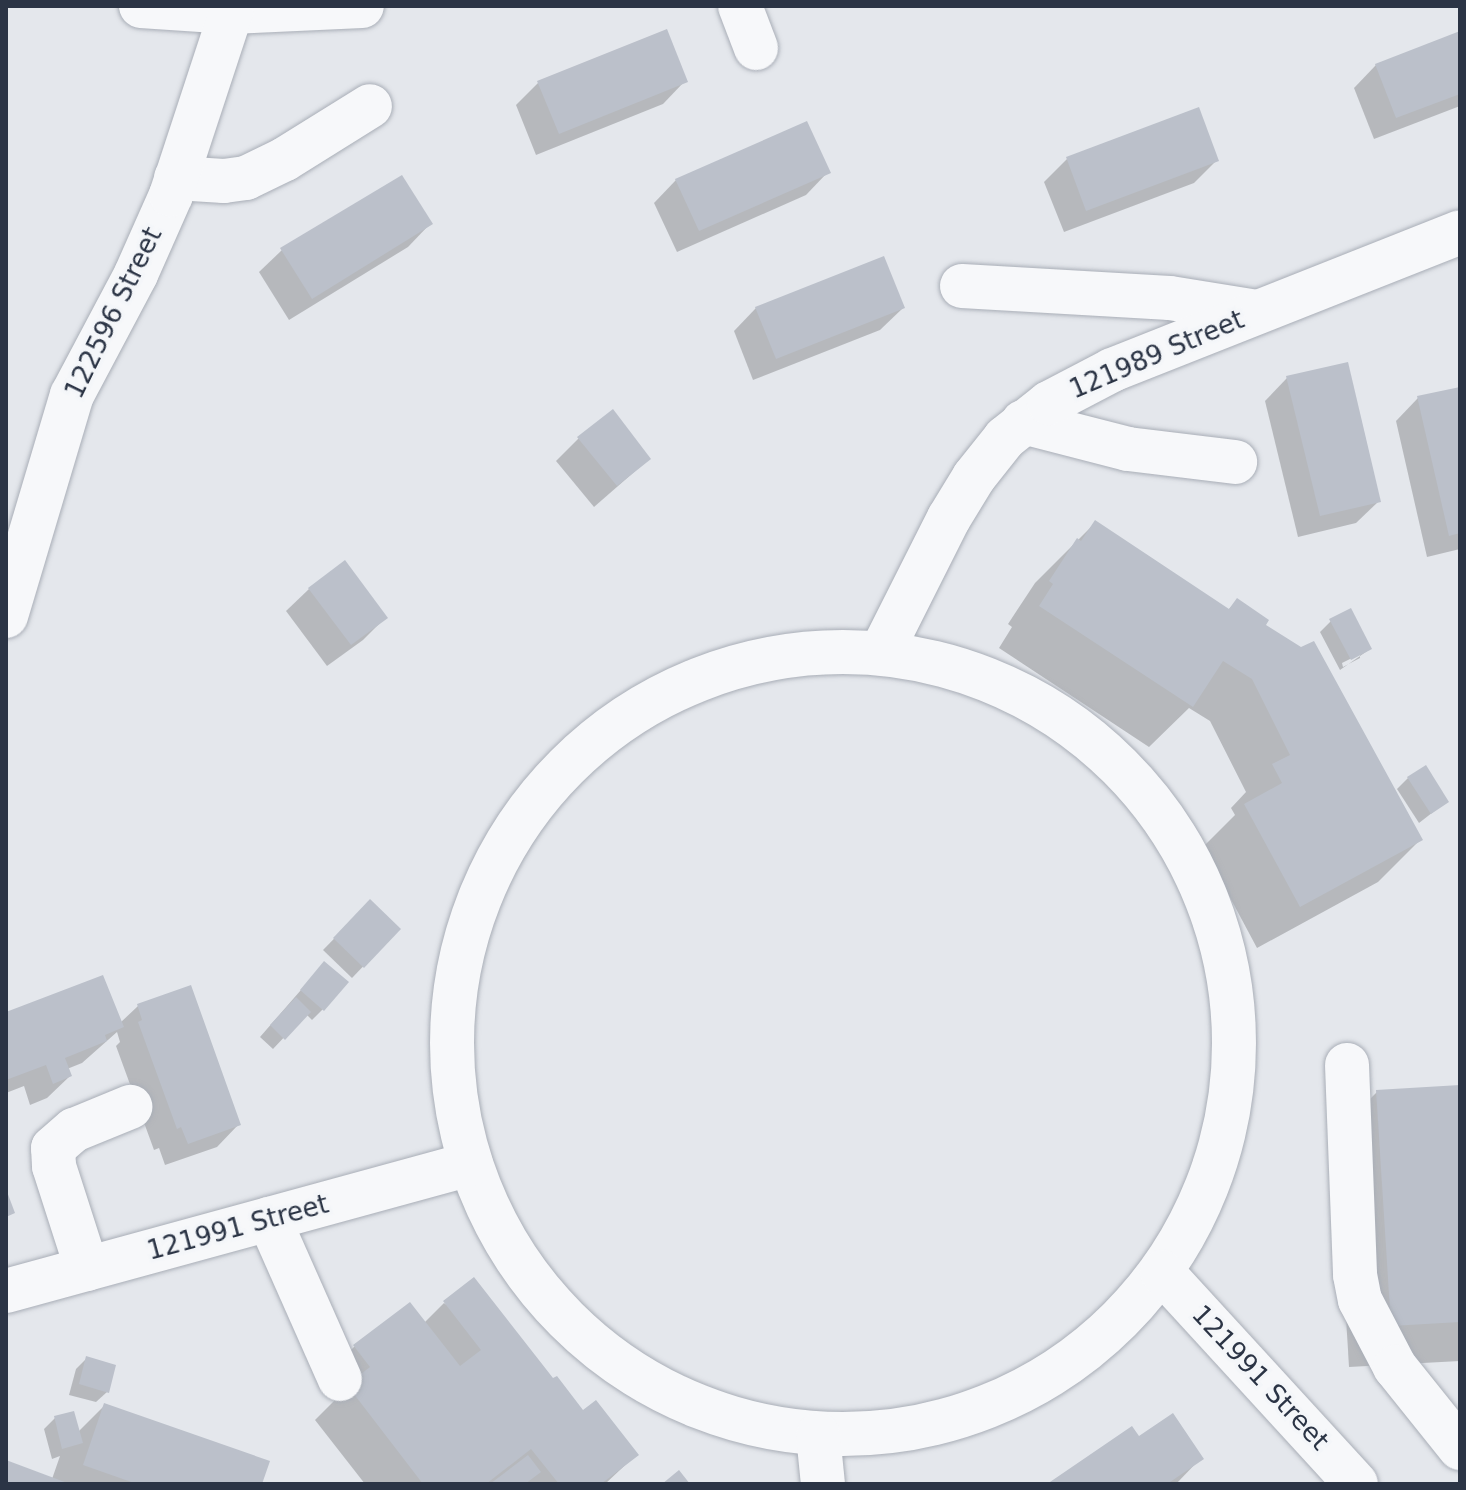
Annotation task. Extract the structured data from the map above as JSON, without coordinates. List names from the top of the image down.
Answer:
{
  "streets": {
    "street": ["122596 Street", "121989 Street", "121991 Street"]
  }
}
